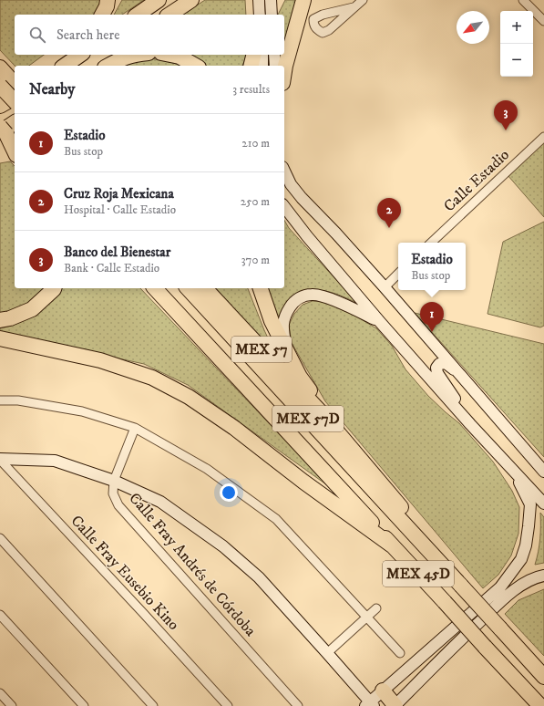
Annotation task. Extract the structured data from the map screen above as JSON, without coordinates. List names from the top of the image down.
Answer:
{
  "streets": {
    "highway": ["MEX 57", "MEX 57D", "MEX 45D"],
    "street": ["Calle Estadio", "Calle Fray Andrés de Córdoba", "Calle Fray Eusebio Kino"]
  },
  "crossings": [
    ["MEX 57", "MEX 57D"],
    ["MEX 57", "MEX 45D"],
    ["MEX 57D", "MEX 45D"]
  ],
  "north": "bottom left",
  "page": {
    "map_buttons": ["+", "−"],
    "search": "Search here",
    "heading": ["Nearby", "3 results"],
    "pins": ["3", "2", "1"],
    "list": [
      {
        "mark": "1",
        "name": "Estadio",
        "note": "Bus stop",
        "value": "210 m"
      },
      {
        "mark": "2",
        "name": "Cruz Roja Mexicana",
        "note": "Hospital · Calle Estadio",
        "value": "250 m"
      },
      {
        "mark": "3",
        "name": "Banco del Bienestar",
        "note": "Bank · Calle Estadio",
        "value": "370 m"
      }
    ],
    "popup": ["Estadio", "Bus stop"]
  }
}
